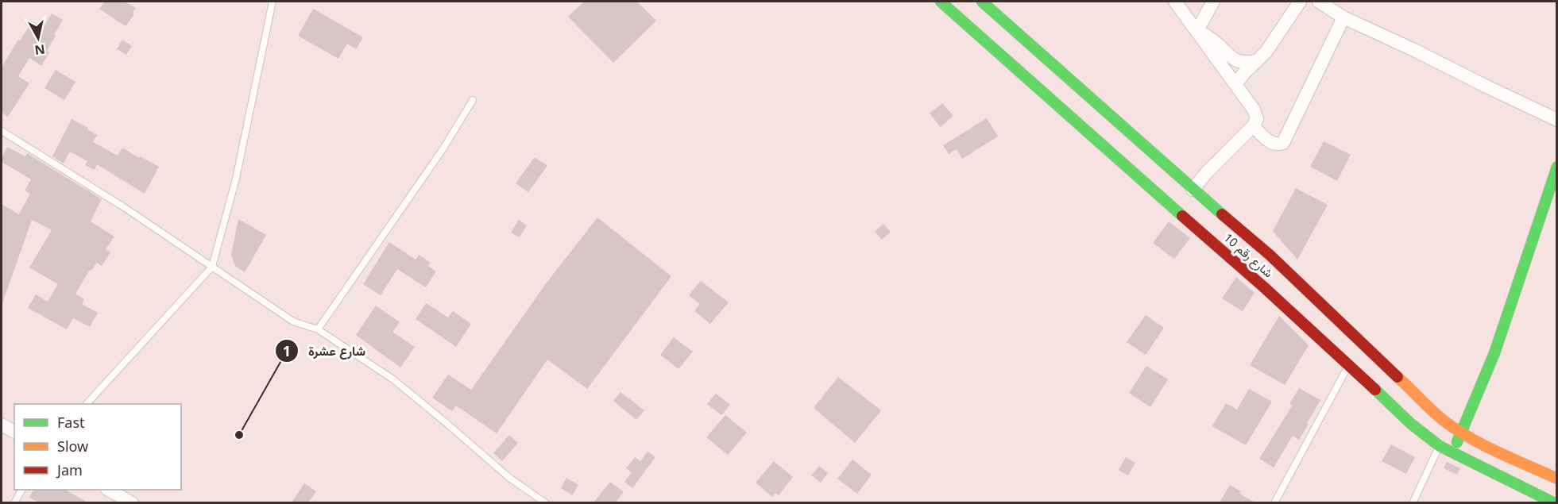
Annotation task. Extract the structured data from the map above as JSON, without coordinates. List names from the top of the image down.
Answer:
{
  "streets": {
    "main road": ["شارع رقم 10"]
  },
  "places": ["شارع عشرة"],
  "legend": ["Fast", "Slow", "Jam"],
  "north": "bottom"
}
